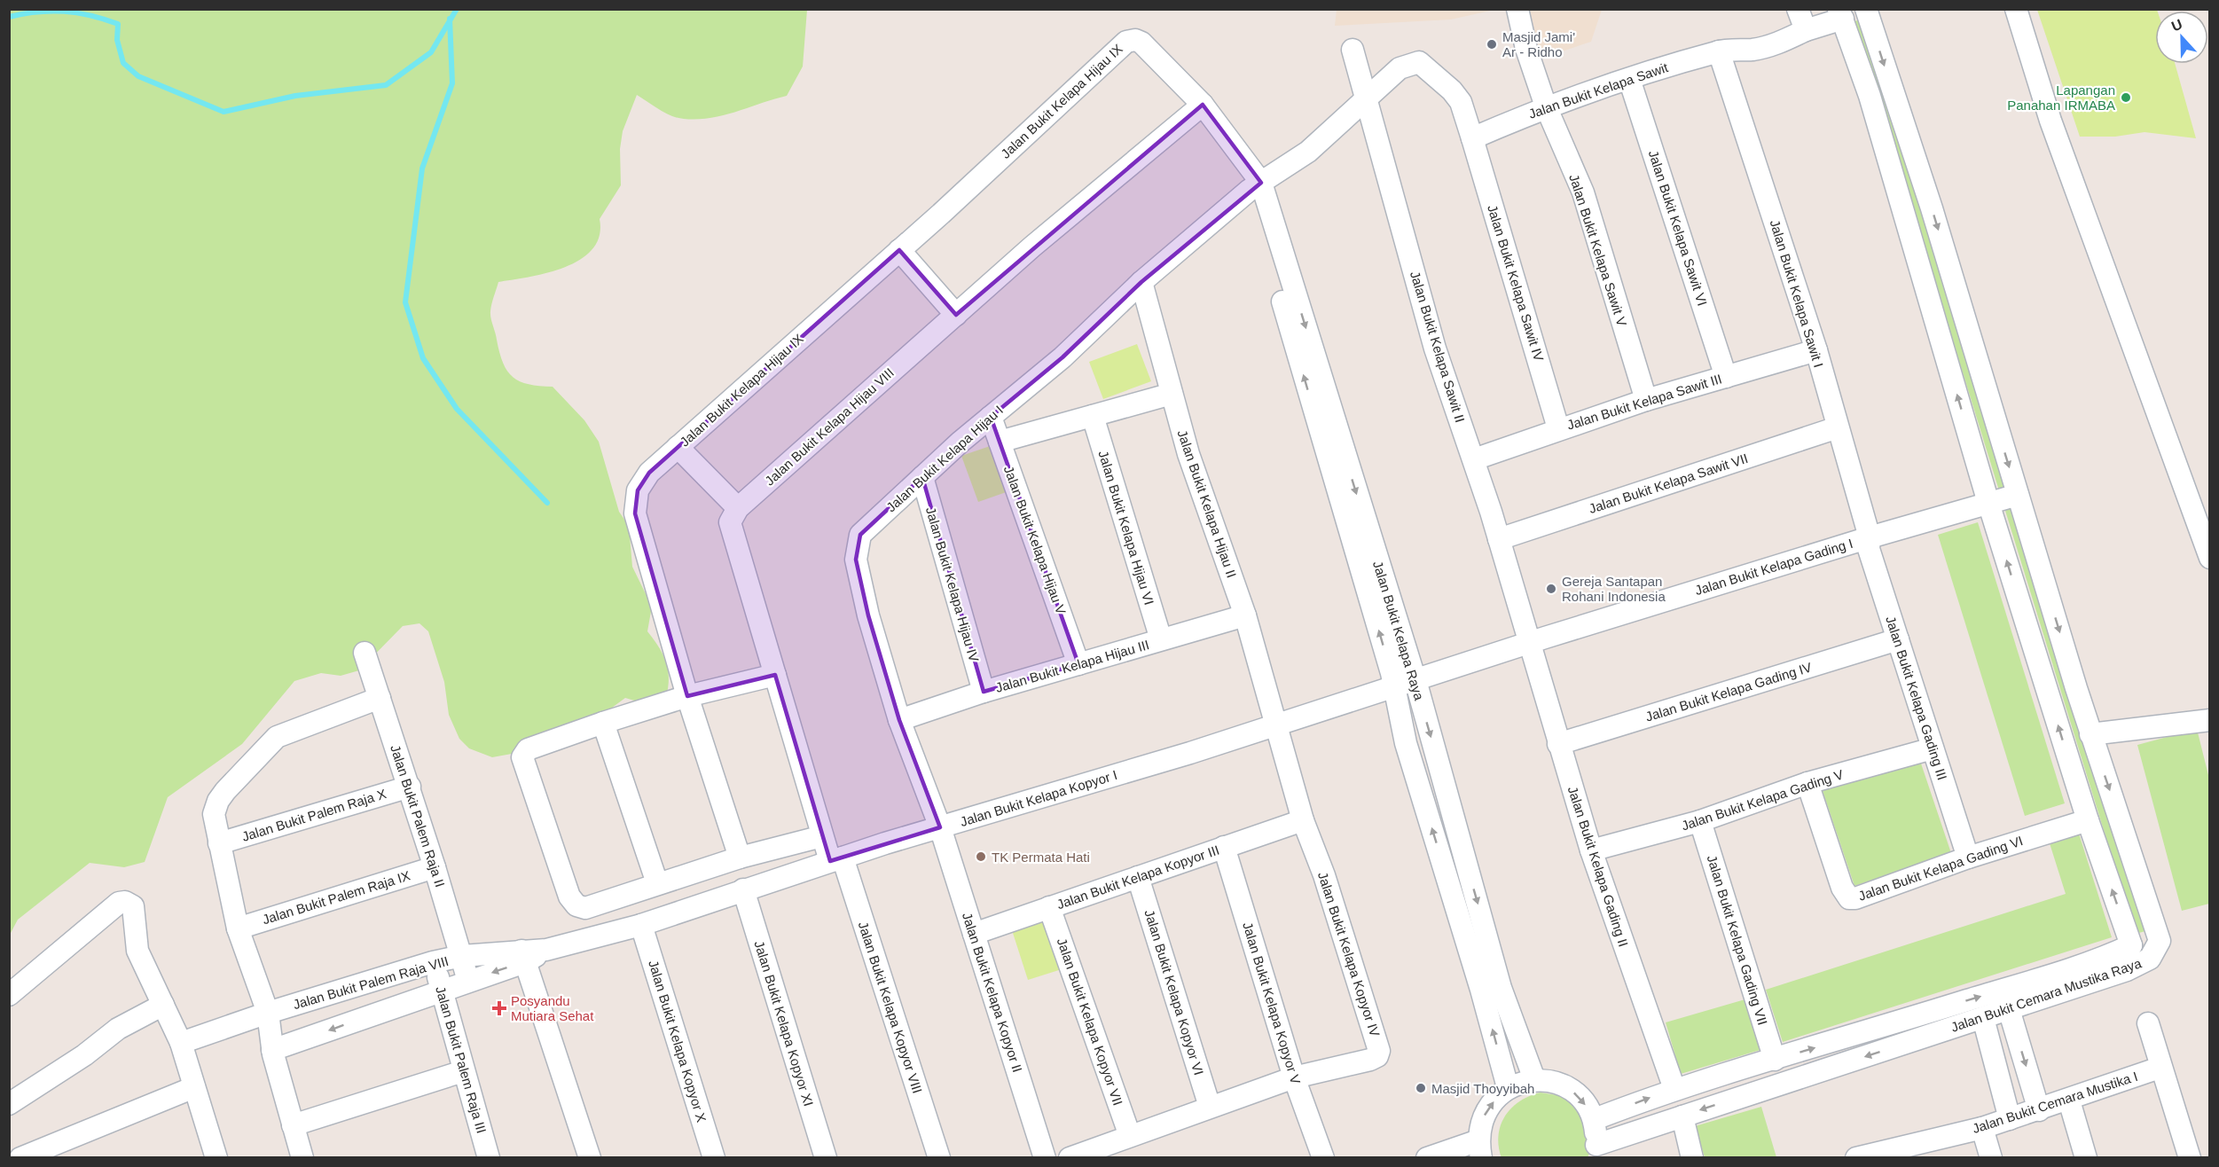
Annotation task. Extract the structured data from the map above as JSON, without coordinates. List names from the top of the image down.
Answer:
{
  "streets": {
    "street": [
      "Jalan Bukit Kelapa Sawit",
      "Jalan Bukit Kelapa Hijau IX",
      "Jalan Bukit Kelapa Sawit VI",
      "Jalan Bukit Kelapa Sawit V",
      "Jalan Bukit Kelapa Sawit IV",
      "Jalan Bukit Kelapa Sawit I",
      "Jalan Bukit Kelapa Sawit II",
      "Jalan Bukit Kelapa Sawit III",
      "Jalan Bukit Kelapa Hijau VIII",
      "Jalan Bukit Kelapa Hijau I",
      "Jalan Bukit Kelapa Sawit VII",
      "Jalan Bukit Kelapa Hijau II",
      "Jalan Bukit Kelapa Hijau VI",
      "Jalan Bukit Kelapa Hijau V",
      "Jalan Bukit Kelapa Gading I",
      "Jalan Bukit Kelapa Hijau IV",
      "Jalan Bukit Kelapa Raya",
      "Jalan Bukit Kelapa Hijau III",
      "Jalan Bukit Kelapa Gading IV",
      "Jalan Bukit Kelapa Gading III",
      "Jalan Bukit Kelapa Kopyor I",
      "Jalan Bukit Kelapa Gading V",
      "Jalan Bukit Palem Raja X",
      "Jalan Bukit Palem Raja II",
      "Jalan Bukit Kelapa Gading II",
      "Jalan Bukit Kelapa Gading VI",
      "Jalan Bukit Kelapa Kopyor III",
      "Jalan Bukit Palem Raja IX",
      "Jalan Bukit Kelapa Gading VII",
      "Jalan Bukit Kelapa Kopyor IV",
      "Jalan Bukit Palem Raja VIII",
      "Jalan Bukit Kelapa Kopyor II",
      "Jalan Bukit Kelapa Kopyor VI",
      "Jalan Bukit Cemara Mustika Raya",
      "Jalan Bukit Kelapa Kopyor V",
      "Jalan Bukit Kelapa Kopyor VIII",
      "Jalan Bukit Kelapa Kopyor VII",
      "Jalan Bukit Kelapa Kopyor XI",
      "Jalan Bukit Kelapa Kopyor X",
      "Jalan Bukit Palem Raja III",
      "Jalan Bukit Cemara Mustika I"
    ]
  },
  "crossings": [
    ["Jalan Bukit Kelapa Sawit", "Jalan Bukit Kelapa Sawit VI"],
    ["Jalan Bukit Kelapa Sawit", "Jalan Bukit Kelapa Sawit V"],
    ["Jalan Bukit Kelapa Sawit", "Jalan Bukit Kelapa Sawit IV"],
    ["Jalan Bukit Kelapa Sawit", "Jalan Bukit Kelapa Sawit I"],
    ["Jalan Bukit Kelapa Hijau IX", "Jalan Bukit Kelapa Hijau VIII"],
    ["Jalan Bukit Kelapa Sawit VI", "Jalan Bukit Kelapa Sawit III"],
    ["Jalan Bukit Kelapa Sawit V", "Jalan Bukit Kelapa Sawit III"],
    ["Jalan Bukit Kelapa Sawit IV", "Jalan Bukit Kelapa Sawit III"],
    ["Jalan Bukit Kelapa Sawit I", "Jalan Bukit Kelapa Sawit III"],
    ["Jalan Bukit Kelapa Sawit I", "Jalan Bukit Kelapa Sawit VII"],
    ["Jalan Bukit Kelapa Sawit I", "Jalan Bukit Kelapa Gading I"],
    ["Jalan Bukit Kelapa Sawit I", "Jalan Bukit Kelapa Gading III"],
    ["Jalan Bukit Kelapa Sawit II", "Jalan Bukit Kelapa Sawit III"],
    ["Jalan Bukit Kelapa Sawit II", "Jalan Bukit Kelapa Sawit VII"],
    ["Jalan Bukit Kelapa Sawit II", "Jalan Bukit Kelapa Gading I"],
    ["Jalan Bukit Kelapa Sawit II", "Jalan Bukit Kelapa Kopyor I"],
    ["Jalan Bukit Kelapa Sawit II", "Jalan Bukit Kelapa Gading II"],
    ["Jalan Bukit Kelapa Hijau I", "Jalan Bukit Kelapa Hijau II"],
    ["Jalan Bukit Kelapa Hijau I", "Jalan Bukit Kelapa Hijau V"],
    ["Jalan Bukit Kelapa Hijau I", "Jalan Bukit Kelapa Hijau IV"],
    ["Jalan Bukit Kelapa Hijau I", "Jalan Bukit Kelapa Raya"],
    ["Jalan Bukit Kelapa Hijau I", "Jalan Bukit Kelapa Hijau III"],
    ["Jalan Bukit Kelapa Hijau I", "Jalan Bukit Kelapa Kopyor I"],
    ["Jalan Bukit Kelapa Hijau I", "Jalan Bukit Kelapa Kopyor II"],
    ["Jalan Bukit Kelapa Hijau II", "Jalan Bukit Kelapa Hijau III"],
    ["Jalan Bukit Kelapa Hijau II", "Jalan Bukit Kelapa Kopyor I"],
    ["Jalan Bukit Kelapa Hijau II", "Jalan Bukit Kelapa Kopyor IV"],
    ["Jalan Bukit Kelapa Hijau VI", "Jalan Bukit Kelapa Hijau III"],
    ["Jalan Bukit Kelapa Hijau V", "Jalan Bukit Kelapa Hijau III"],
    ["Jalan Bukit Kelapa Gading I", "Jalan Bukit Kelapa Gading III"],
    ["Jalan Bukit Kelapa Gading I", "Jalan Bukit Kelapa Kopyor I"],
    ["Jalan Bukit Kelapa Gading I", "Jalan Bukit Kelapa Gading II"],
    ["Jalan Bukit Kelapa Hijau IV", "Jalan Bukit Kelapa Hijau III"],
    ["Jalan Bukit Kelapa Raya", "Jalan Bukit Kelapa Kopyor I"],
    ["Jalan Bukit Kelapa Gading IV", "Jalan Bukit Kelapa Gading III"],
    ["Jalan Bukit Kelapa Gading IV", "Jalan Bukit Kelapa Gading II"],
    ["Jalan Bukit Kelapa Gading III", "Jalan Bukit Kelapa Gading V"],
    ["Jalan Bukit Kelapa Gading III", "Jalan Bukit Kelapa Gading VI"],
    ["Jalan Bukit Kelapa Kopyor I", "Jalan Bukit Kelapa Gading II"],
    ["Jalan Bukit Kelapa Kopyor I", "Jalan Bukit Kelapa Kopyor IV"],
    ["Jalan Bukit Kelapa Kopyor I", "Jalan Bukit Palem Raja VIII"],
    ["Jalan Bukit Kelapa Kopyor I", "Jalan Bukit Kelapa Kopyor II"],
    ["Jalan Bukit Kelapa Kopyor I", "Jalan Bukit Kelapa Kopyor VIII"],
    ["Jalan Bukit Kelapa Kopyor I", "Jalan Bukit Kelapa Kopyor XI"],
    ["Jalan Bukit Kelapa Kopyor I", "Jalan Bukit Kelapa Kopyor X"],
    ["Jalan Bukit Kelapa Gading V", "Jalan Bukit Kelapa Gading II"],
    ["Jalan Bukit Kelapa Gading V", "Jalan Bukit Kelapa Gading VI"],
    ["Jalan Bukit Kelapa Gading V", "Jalan Bukit Kelapa Gading VII"],
    ["Jalan Bukit Palem Raja X", "Jalan Bukit Palem Raja II"],
    ["Jalan Bukit Palem Raja II", "Jalan Bukit Palem Raja IX"],
    ["Jalan Bukit Palem Raja II", "Jalan Bukit Palem Raja VIII"],
    ["Jalan Bukit Kelapa Gading II", "Jalan Bukit Cemara Mustika Raya"],
    ["Jalan Bukit Kelapa Kopyor III", "Jalan Bukit Kelapa Kopyor IV"],
    ["Jalan Bukit Kelapa Kopyor III", "Jalan Bukit Kelapa Kopyor II"],
    ["Jalan Bukit Kelapa Kopyor III", "Jalan Bukit Kelapa Kopyor VI"],
    ["Jalan Bukit Kelapa Kopyor III", "Jalan Bukit Kelapa Kopyor V"],
    ["Jalan Bukit Kelapa Kopyor III", "Jalan Bukit Kelapa Kopyor VII"],
    ["Jalan Bukit Kelapa Gading VII", "Jalan Bukit Cemara Mustika Raya"],
    ["Jalan Bukit Kelapa Kopyor IV", "Jalan Bukit Kelapa Kopyor VI"],
    ["Jalan Bukit Kelapa Kopyor IV", "Jalan Bukit Kelapa Kopyor V"],
    ["Jalan Bukit Kelapa Kopyor IV", "Jalan Bukit Kelapa Kopyor VII"],
    ["Jalan Bukit Palem Raja VIII", "Jalan Bukit Palem Raja III"]
  ],
  "places": {
    "other": [
      "Masjid Jami' Ar - Ridho",
      "Lapangan Panahan IRMABA",
      "Gereja Santapan Rohani Indonesia",
      "TK Permata Hati",
      "Masjid Thoyyibah"
    ],
    "health": ["Posyandu Mutiara Sehat"]
  },
  "north": "top"
}
